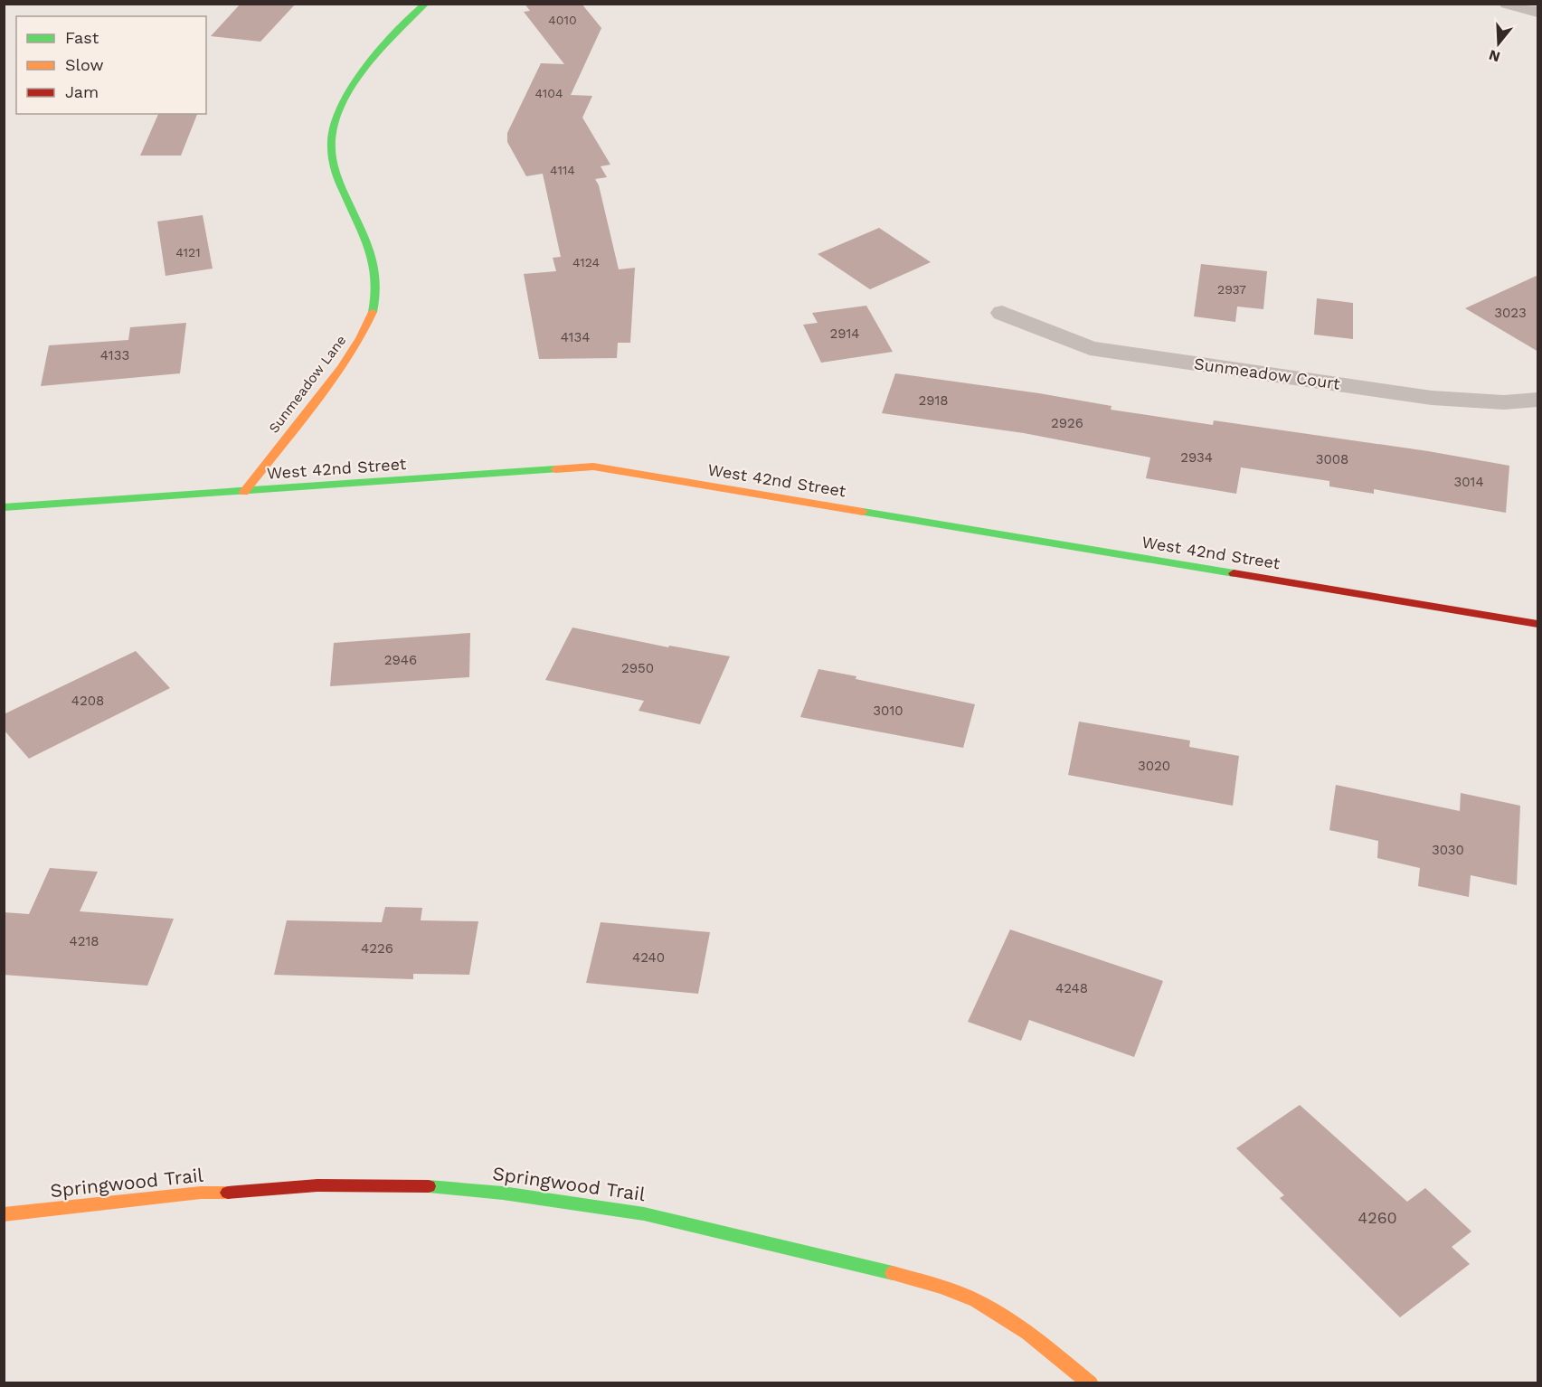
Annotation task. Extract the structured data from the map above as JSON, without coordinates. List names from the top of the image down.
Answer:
{
  "streets": {
    "street": [
      "Sunmeadow Court",
      "Sunmeadow Lane",
      "West 42nd Street",
      "Springwood Trail"
    ]
  },
  "crossings": [
    ["Sunmeadow Lane", "West 42nd Street"]
  ],
  "house_numbers": [
    "4010",
    "4104",
    "4114",
    "4121",
    "4124",
    "2937",
    "3023",
    "2914",
    "4134",
    "4133",
    "2918",
    "2926",
    "2934",
    "3008",
    "3014",
    "2946",
    "2950",
    "4208",
    "3010",
    "3020",
    "3030",
    "4218",
    "4226",
    "4240",
    "4248",
    "4260"
  ],
  "legend": ["Fast", "Slow", "Jam"],
  "north": "bottom"
}
